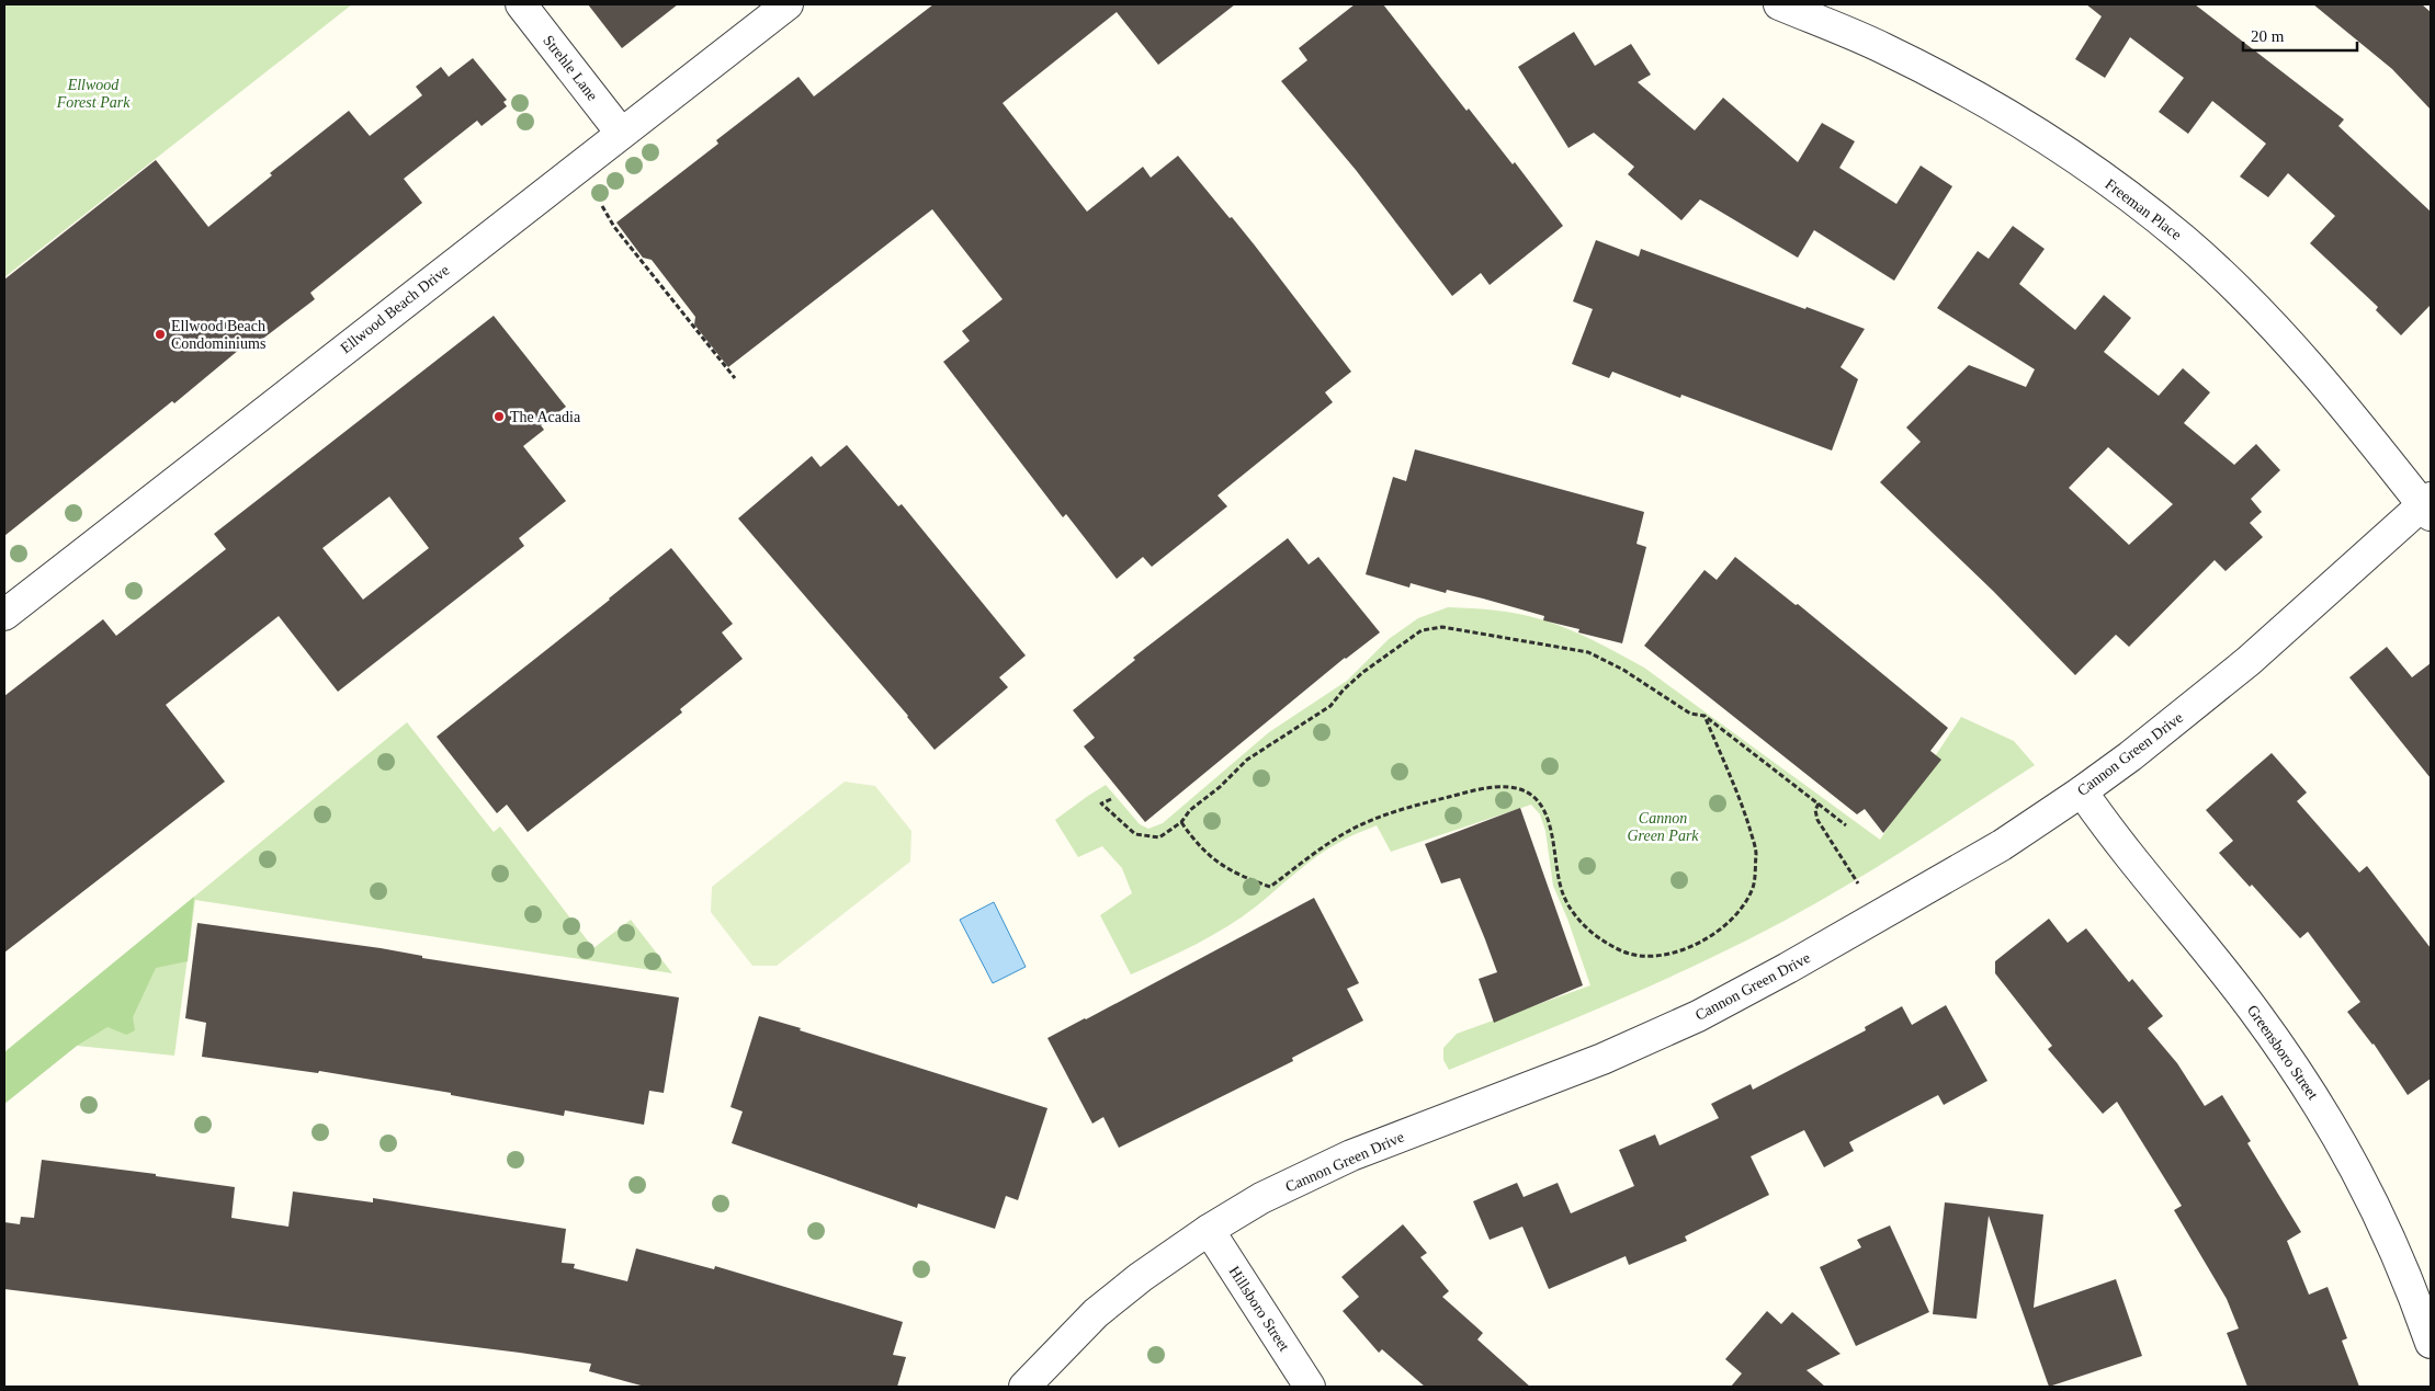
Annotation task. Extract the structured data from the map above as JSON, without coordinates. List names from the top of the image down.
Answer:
{
  "streets": {
    "street": [
      "Strehle Lane",
      "Freeman Place",
      "Ellwood Beach Drive",
      "Cannon Green Drive",
      "Greensboro Street",
      "Hillsboro Street"
    ]
  },
  "crossings": [
    ["Strehle Lane", "Ellwood Beach Drive"],
    ["Freeman Place", "Cannon Green Drive"],
    ["Cannon Green Drive", "Greensboro Street"],
    ["Cannon Green Drive", "Hillsboro Street"]
  ],
  "parks": ["Ellwood Forest Park", "Cannon Green Park"],
  "places": ["Ellwood Beach Condominiums", "The Acadia"],
  "scale_bar": "20 m"
}
